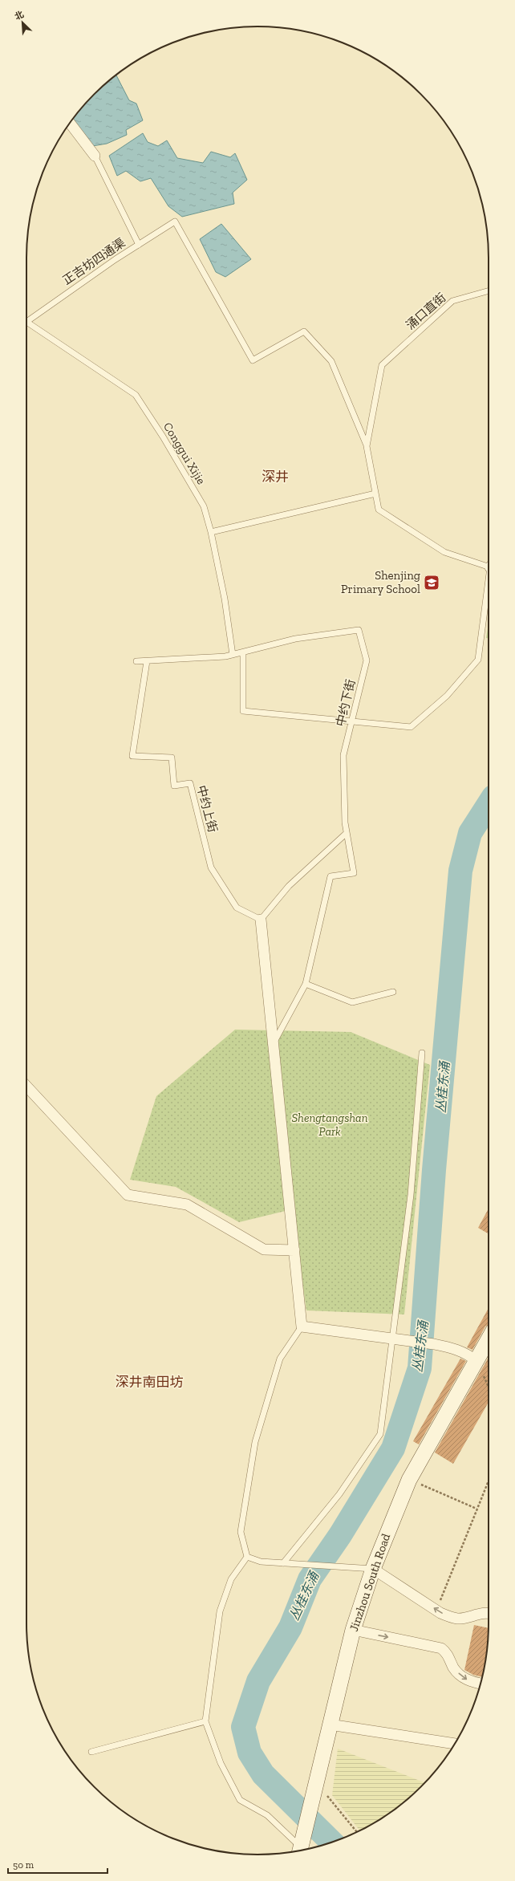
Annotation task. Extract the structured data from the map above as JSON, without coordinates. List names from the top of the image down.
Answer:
{
  "streets": {
    "main road": ["Jinzhou South Road"],
    "lane": [
      "正吉坊四通渠",
      "涌口直街",
      "Conggui Xijie",
      "中约下街",
      "中约上街"
    ]
  },
  "crossings": [
    ["正吉坊四通渠", "涌口直街"],
    ["正吉坊四通渠", "Conggui Xijie"],
    ["Conggui Xijie", "中约下街"],
    ["中约下街", "中约上街"]
  ],
  "districts": ["深井", "深井南田坊"],
  "water": ["丛桂东涌"],
  "parks": ["Shengtangshan Park"],
  "places": {
    "school or university": ["Shenjing Primary School"]
  },
  "scale_bar": "50 m",
  "north": "top left"
}
